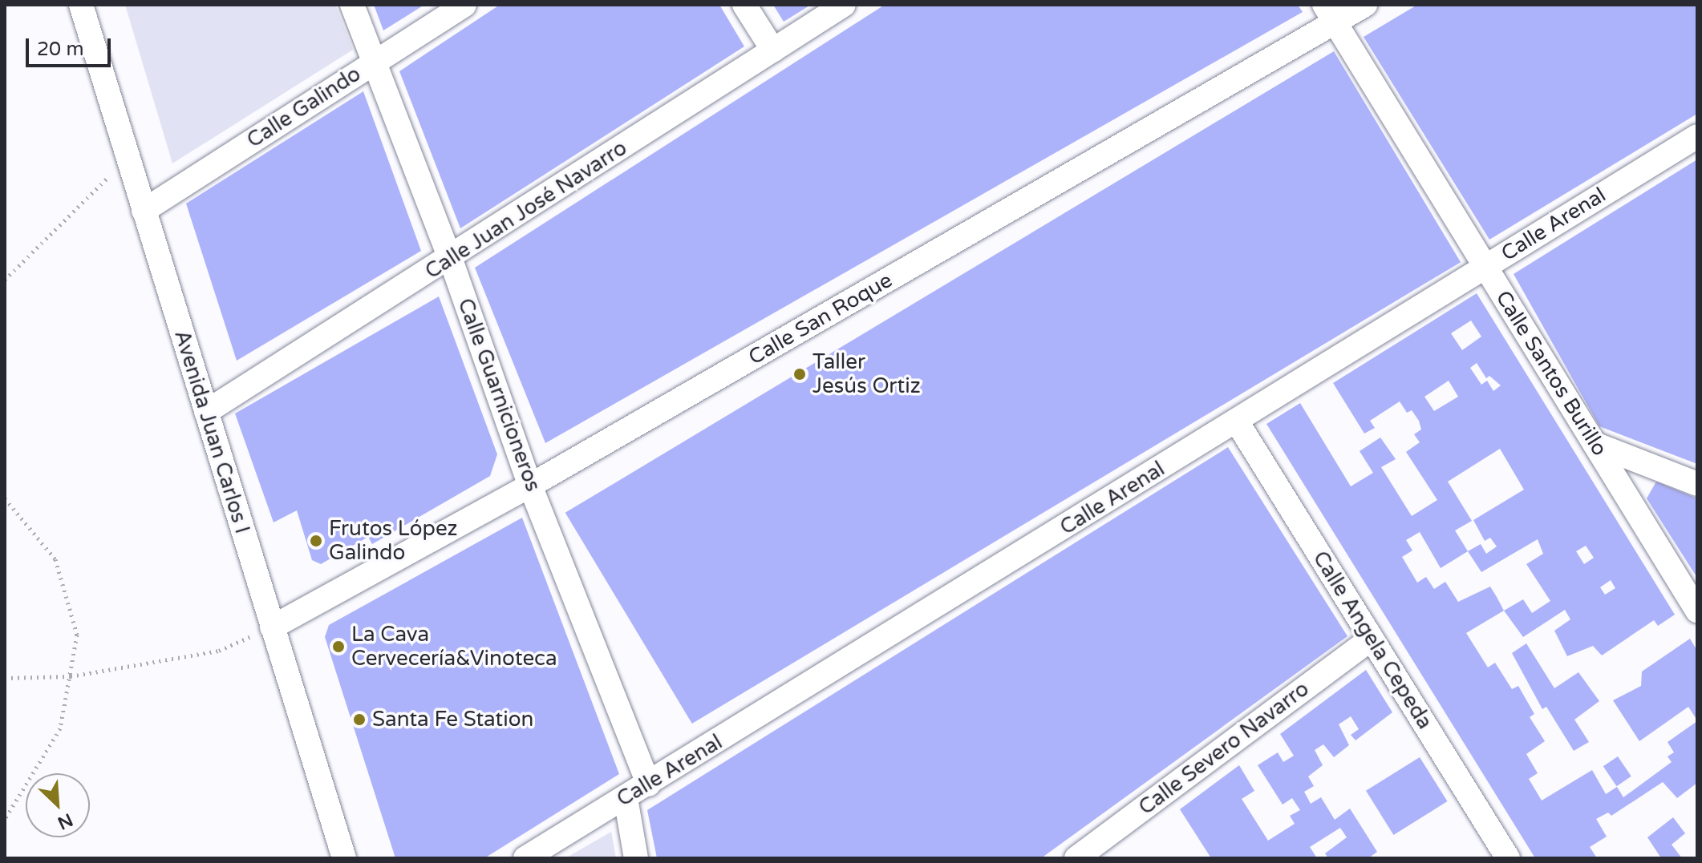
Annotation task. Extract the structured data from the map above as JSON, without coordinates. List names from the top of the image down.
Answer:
{
  "streets": {
    "street": [
      "Calle Galindo",
      "Calle Juan José Navarro",
      "Calle Arenal",
      "Calle San Roque",
      "Calle Santos Burillo",
      "Calle Guarnicioneros",
      "Avenida Juan Carlos I",
      "Calle Angela Cepeda",
      "Calle Severo Navarro"
    ]
  },
  "crossings": [
    ["Calle Galindo", "Calle Guarnicioneros"],
    ["Calle Galindo", "Avenida Juan Carlos I"],
    ["Calle Juan José Navarro", "Calle Guarnicioneros"],
    ["Calle Juan José Navarro", "Avenida Juan Carlos I"],
    ["Calle Arenal", "Calle Santos Burillo"],
    ["Calle Arenal", "Calle Guarnicioneros"],
    ["Calle Arenal", "Calle Angela Cepeda"],
    ["Calle San Roque", "Calle Santos Burillo"],
    ["Calle San Roque", "Calle Guarnicioneros"],
    ["Calle San Roque", "Avenida Juan Carlos I"],
    ["Calle Angela Cepeda", "Calle Severo Navarro"]
  ],
  "places": [
    "Taller Jesús Ortiz",
    "Frutos López Galindo",
    "La Cava Cervecería&Vinoteca",
    "Santa Fe Station"
  ],
  "scale_bar": "20 m",
  "north": "bottom right"
}
